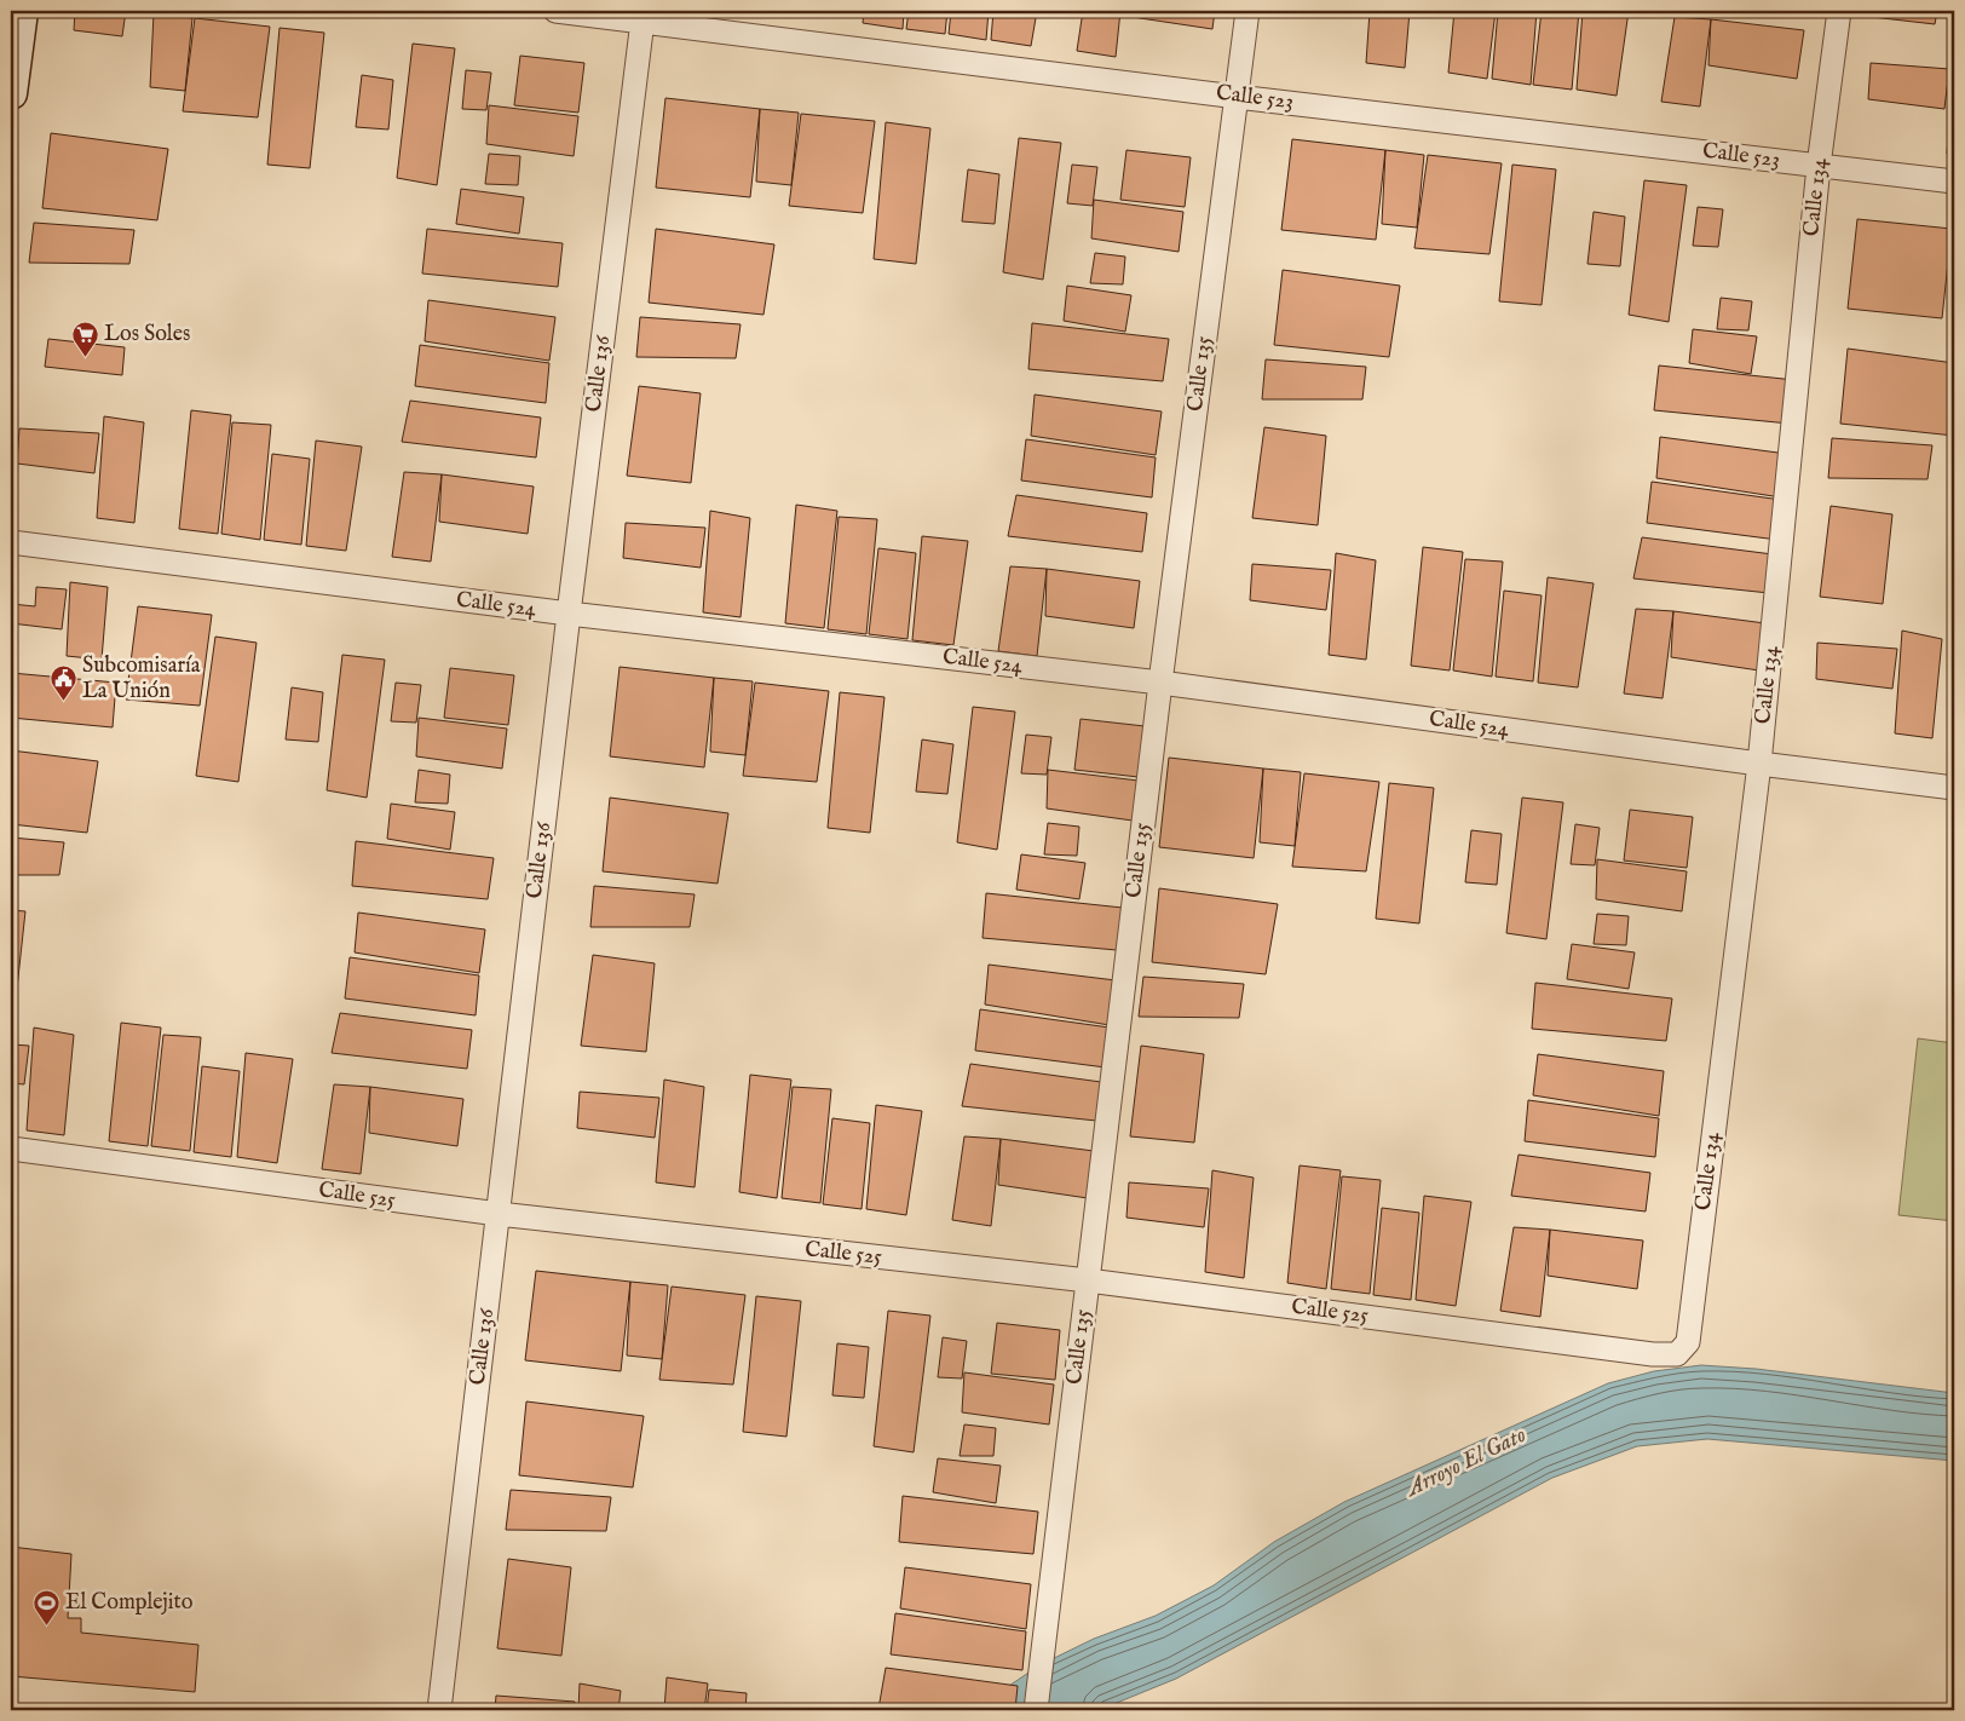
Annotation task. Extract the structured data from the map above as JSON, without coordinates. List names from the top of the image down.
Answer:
{
  "streets": {
    "street": [
      "Calle 523",
      "Calle 134",
      "Calle 136",
      "Calle 135",
      "Calle 524",
      "Calle 525"
    ]
  },
  "crossings": [
    ["Calle 523", "Calle 134"],
    ["Calle 523", "Calle 136"],
    ["Calle 523", "Calle 135"],
    ["Calle 134", "Calle 524"],
    ["Calle 134", "Calle 525"],
    ["Calle 136", "Calle 524"],
    ["Calle 136", "Calle 525"],
    ["Calle 135", "Calle 524"],
    ["Calle 135", "Calle 525"]
  ],
  "water": ["Arroyo El Gato"],
  "places": {
    "supermarket": ["Los Soles"],
    "public building": ["Subcomisaría La Unión"],
    "sports": ["El Complejito"]
  }
}
